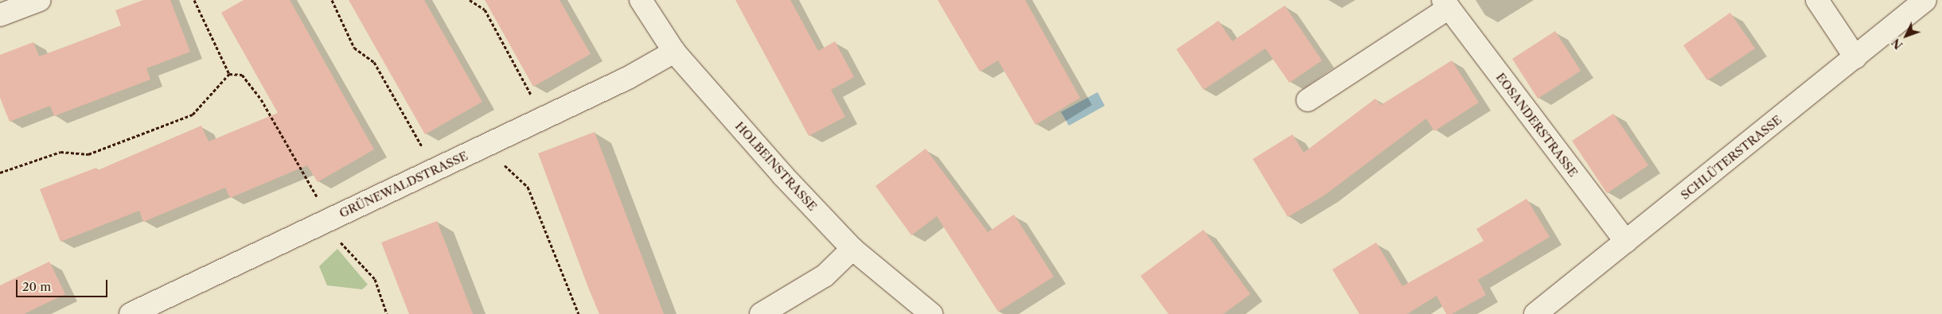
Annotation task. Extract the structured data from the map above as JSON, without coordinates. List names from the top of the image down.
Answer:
{
  "streets": {
    "street": [
      "EOSANDERSTRASSE",
      "SCHLÜTERSTRASSE",
      "HOLBEINSTRASSE",
      "GRÜNEWALDSTRASSE"
    ]
  },
  "crossings": [
    ["EOSANDERSTRASSE", "SCHLÜTERSTRASSE"],
    ["HOLBEINSTRASSE", "GRÜNEWALDSTRASSE"]
  ],
  "scale_bar": "20 m",
  "north": "bottom left"
}
